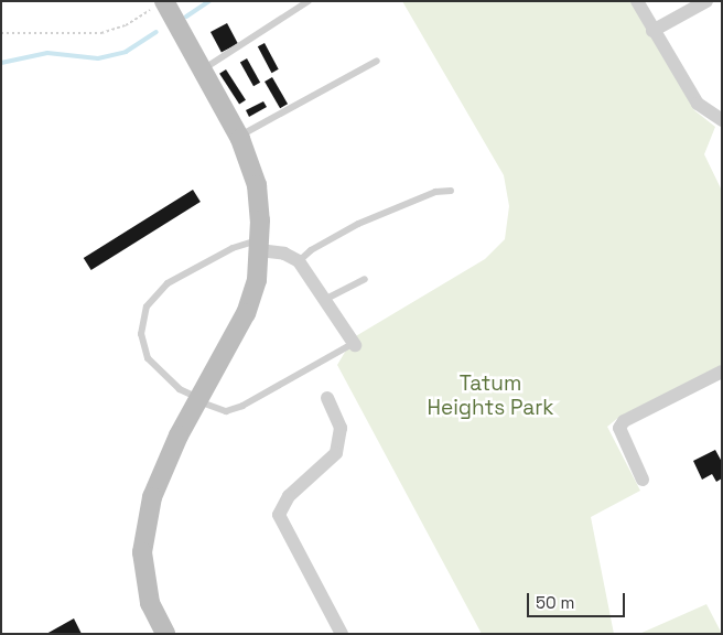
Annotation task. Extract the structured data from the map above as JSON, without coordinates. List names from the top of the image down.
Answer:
{
  "parks": ["Tatum Heights Park"],
  "scale_bar": "50 m"
}
